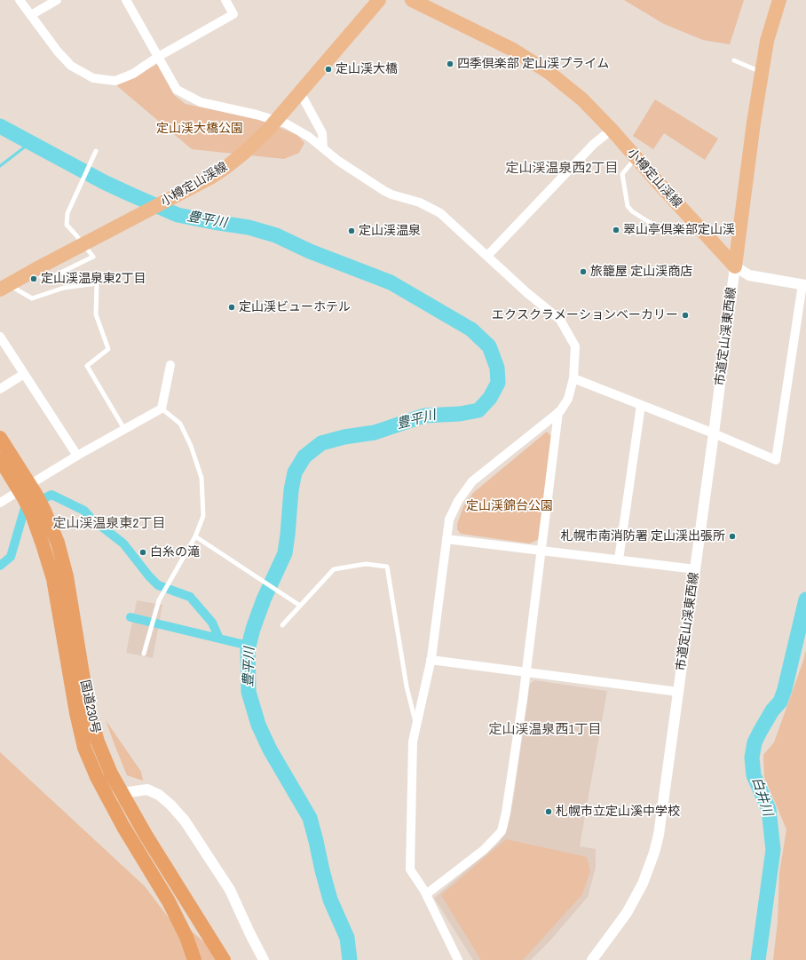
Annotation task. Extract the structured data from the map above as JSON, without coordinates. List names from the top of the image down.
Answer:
{
  "streets": {
    "highway": ["国道230号"],
    "main road": ["小樽定山渓線"],
    "street": ["市道定山渓東西線"]
  },
  "crossings": [
    ["小樽定山渓線", "市道定山渓東西線"]
  ],
  "districts": ["定山渓温泉西2丁目", "定山渓温泉東2丁目", "定山渓温泉西1丁目"],
  "water": ["豊平川", "白井川"],
  "parks": ["定山渓大橋公園", "定山渓錦台公園"],
  "places": [
    "四季倶楽部 定山渓プライム",
    "定山渓大橋",
    "翠山亭倶楽部定山渓",
    "定山渓温泉",
    "旅籠屋 定山渓商店",
    "定山渓温泉東2丁目",
    "定山渓ビューホテル",
    "エクスクラメーションベーカリー",
    "札幌市南消防署 定山渓出張所",
    "白糸の滝",
    "札幌市立定山溪中学校"
  ]
}
